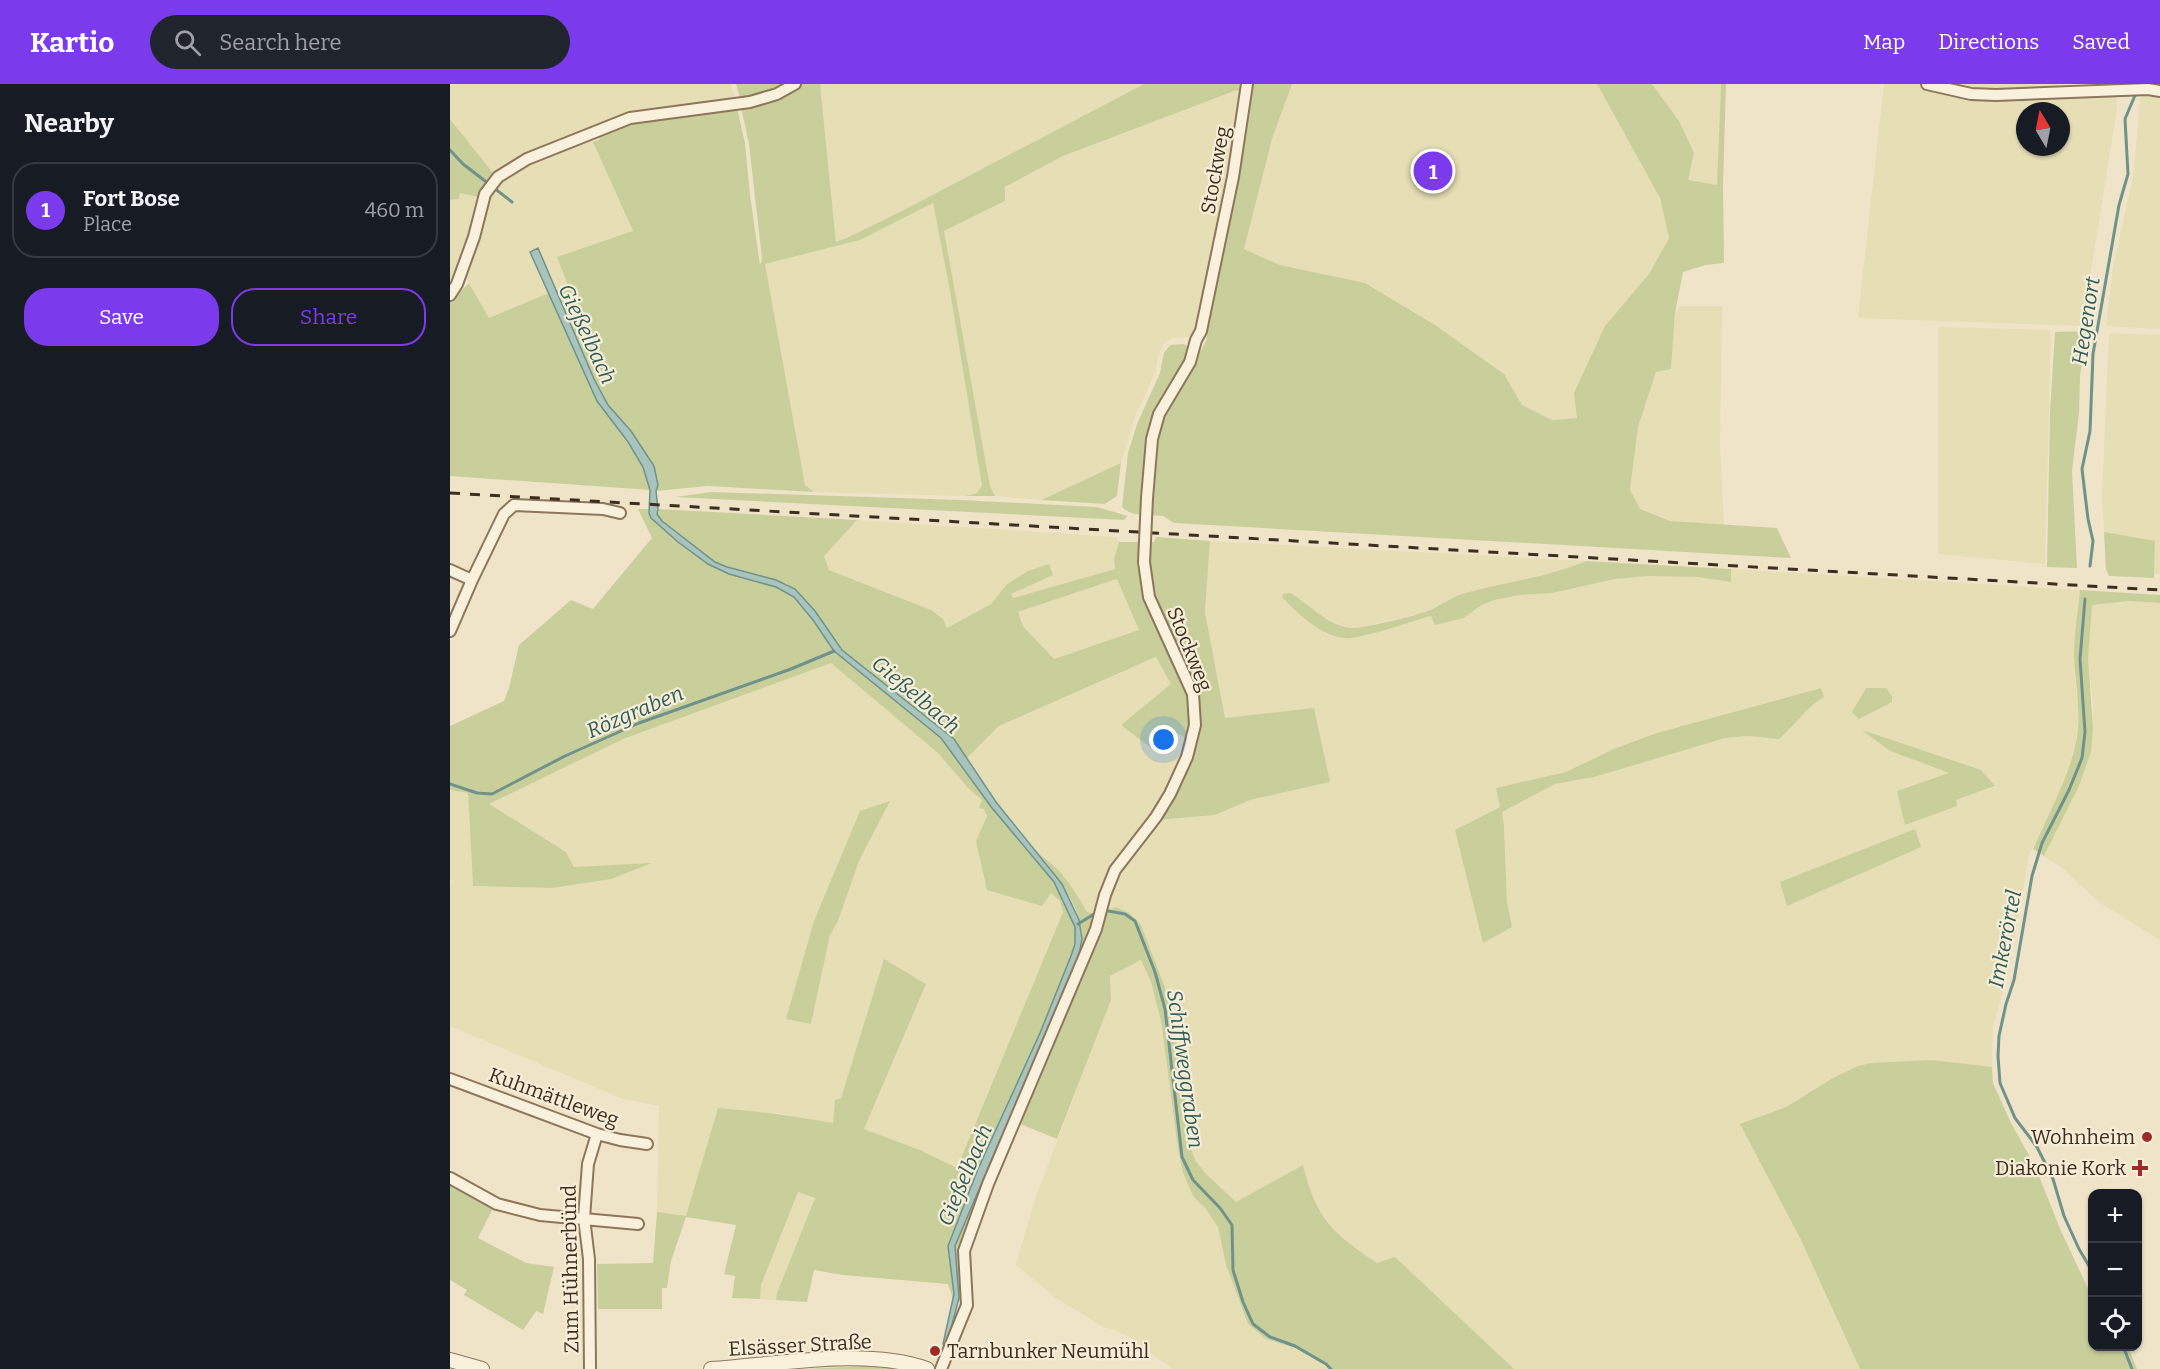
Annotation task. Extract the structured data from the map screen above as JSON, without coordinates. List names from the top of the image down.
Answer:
{
  "streets": {
    "street": [
      "Stockweg",
      "Kuhmättleweg",
      "Zum Hühnerbünd",
      "Elsässer Straße"
    ]
  },
  "crossings": [
    ["Kuhmättleweg", "Zum Hühnerbünd"]
  ],
  "water": [
    "Hegenort",
    "Gießelbach",
    "Rözgraben",
    "Imkerörtel",
    "Schiffweggraben"
  ],
  "places": {
    "other": ["Wohnheim", "Tarnbunker Neumühl"],
    "health": ["Diakonie Kork"]
  },
  "north": "top",
  "page": {
    "header": "Kartio",
    "search": "Search here",
    "nav": ["Map", "Directions", "Saved"],
    "heading": "Nearby",
    "pins": "1",
    "list": [
      {
        "mark": "1",
        "name": "Fort Bose",
        "note": "Place",
        "value": "460 m"
      }
    ],
    "buttons": ["Save", "Share"],
    "map_buttons": ["+", "−"]
  }
}
